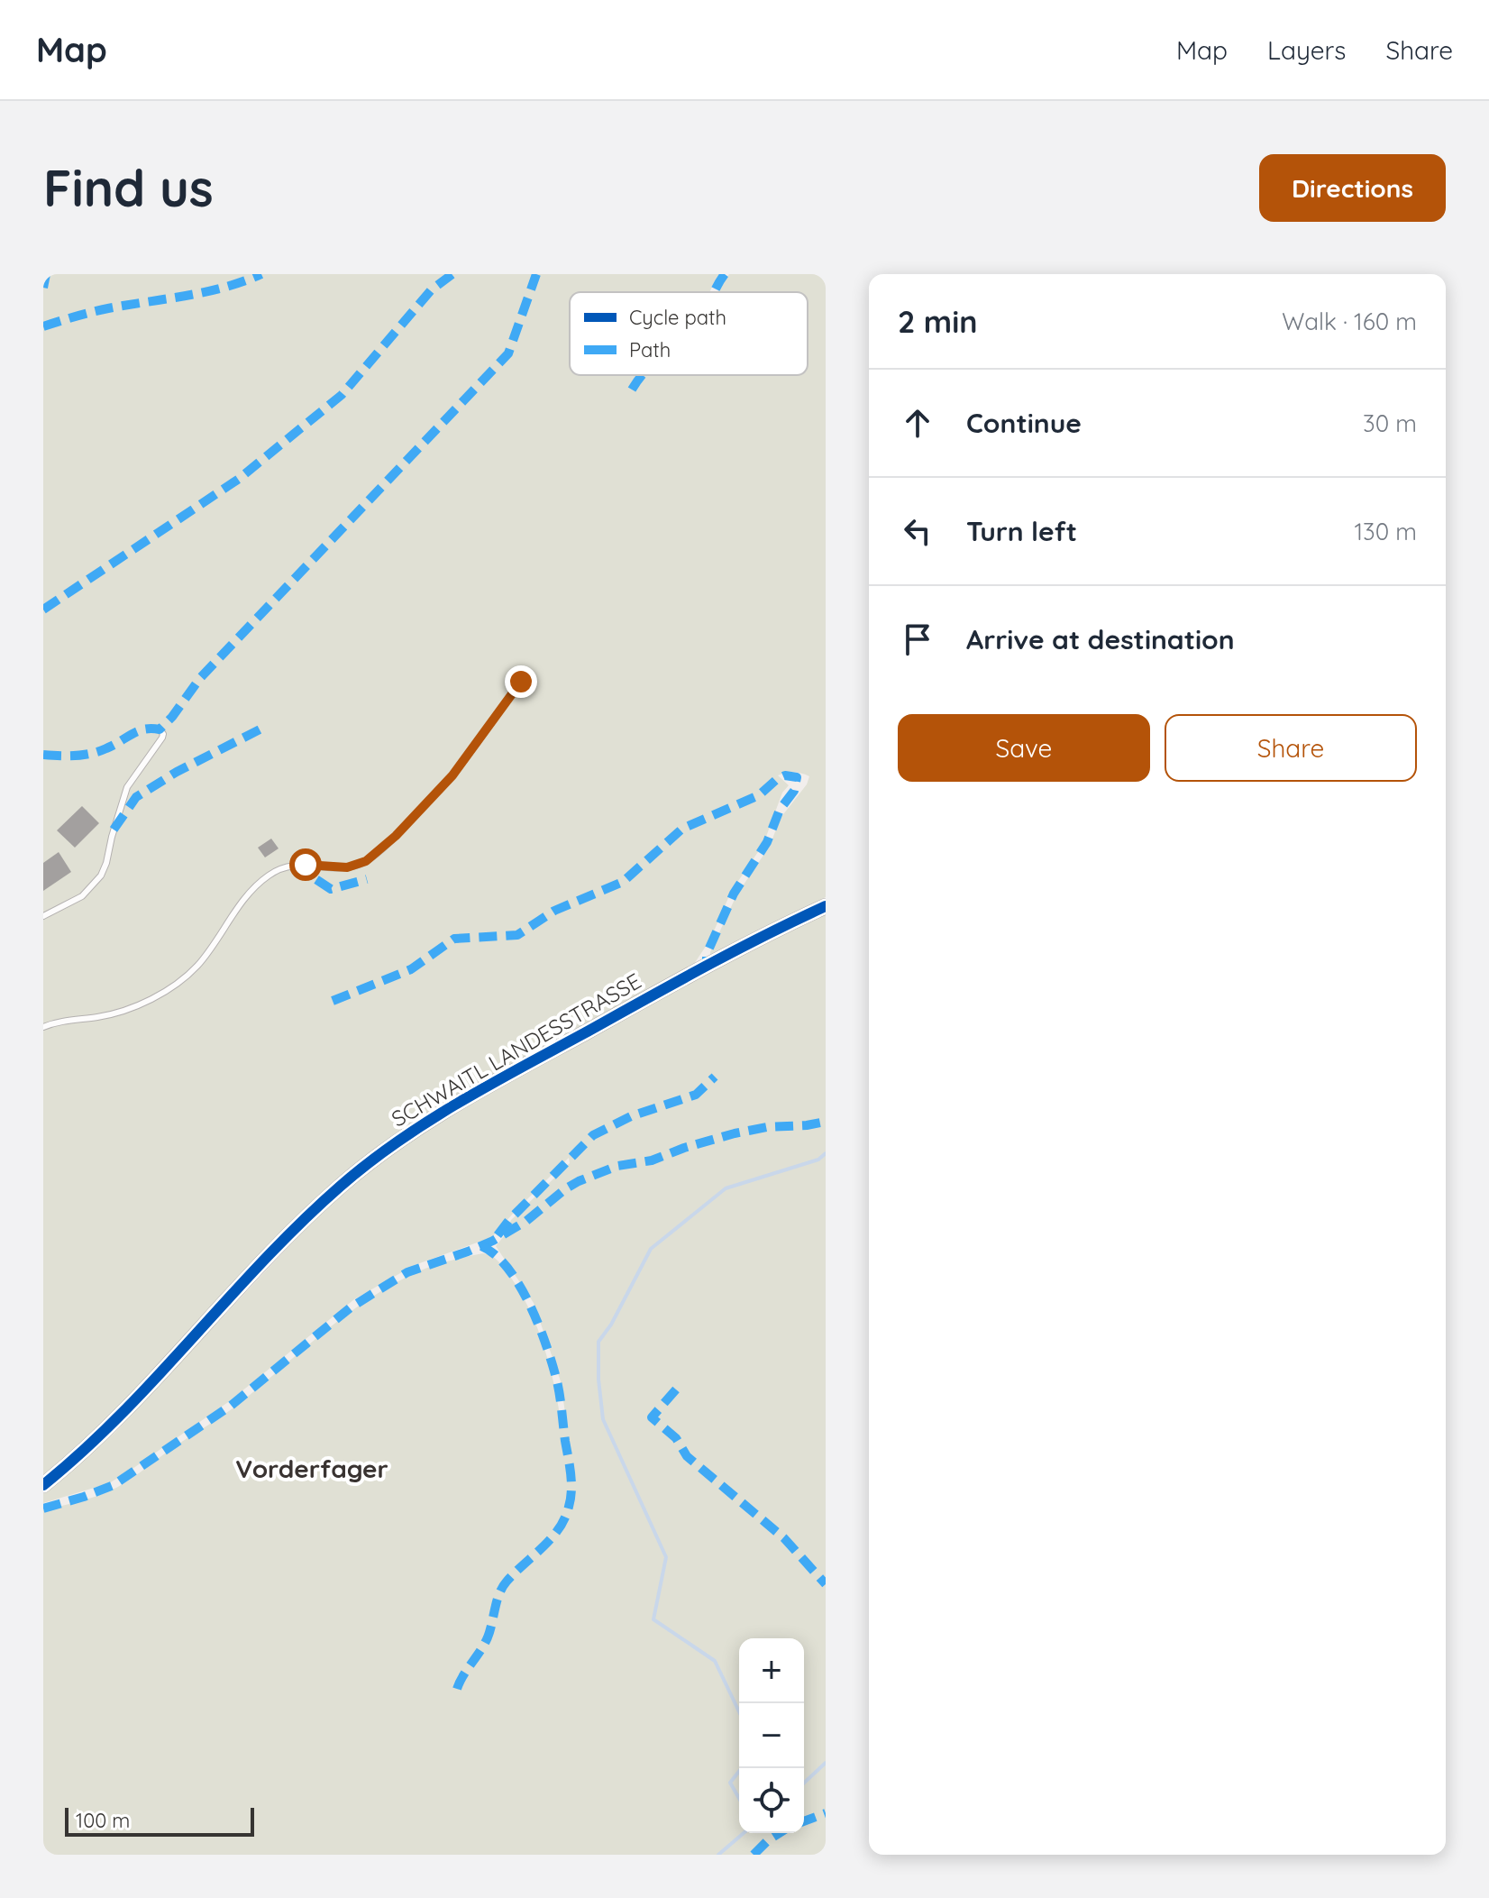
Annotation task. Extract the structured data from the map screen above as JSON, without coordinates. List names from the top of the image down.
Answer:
{
  "streets": {
    "street": ["SCHWAITL LANDESSTRASSE"]
  },
  "districts": ["Vorderfager"],
  "legend": ["Cycle path", "Path"],
  "scale_bar": "100 m",
  "page": {
    "header": "Map",
    "nav": ["Map", "Layers", "Share"],
    "buttons": [
      "Directions",
      ["Save", "Share"]
    ],
    "title": "Find us",
    "heading": ["2 min", "Walk · 160 m"],
    "list": [
      ["Continue", "30 m"],
      ["Turn left", "130 m"],
      "Arrive at destination"
    ],
    "map_buttons": ["+", "−"],
    "scale": "100 m"
  }
}
